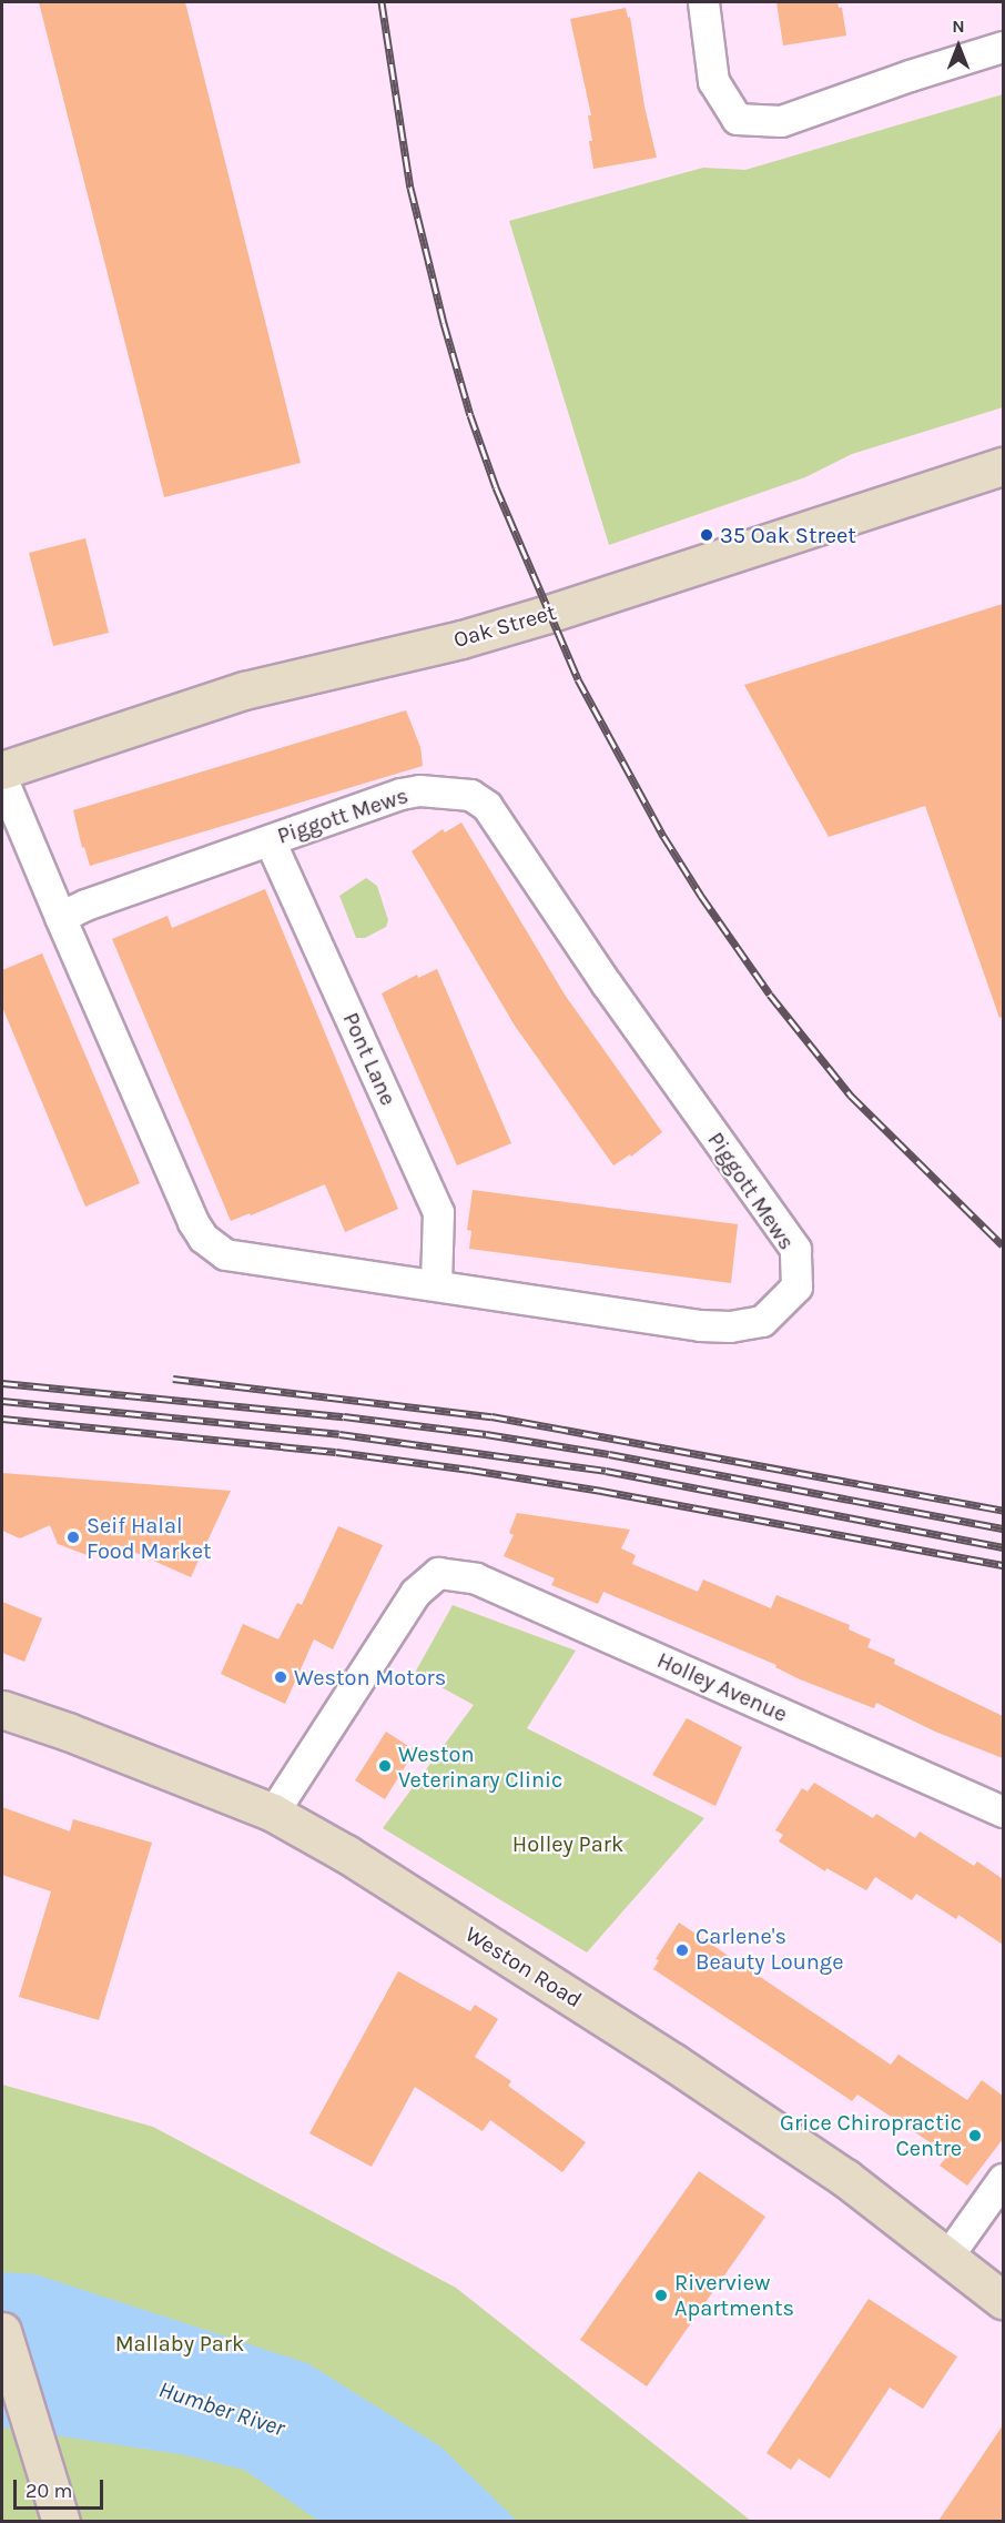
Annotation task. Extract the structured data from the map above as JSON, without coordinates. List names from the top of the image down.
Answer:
{
  "streets": {
    "main road": ["Oak Street", "Weston Road"],
    "street": ["Piggott Mews", "Pont Lane", "Holley Avenue"]
  },
  "crossings": [
    ["Piggott Mews", "Pont Lane"],
    ["Holley Avenue", "Weston Road"]
  ],
  "water": ["Humber River"],
  "parks": ["Holley Park", "Mallaby Park"],
  "places": [
    "35 Oak Street",
    "Seif Halal Food Market",
    "Weston Motors",
    "Weston Veterinary Clinic",
    "Carlene's Beauty Lounge",
    "Grice Chiropractic Centre",
    "Riverview Apartments"
  ],
  "scale_bar": "20 m",
  "north": "top"
}
